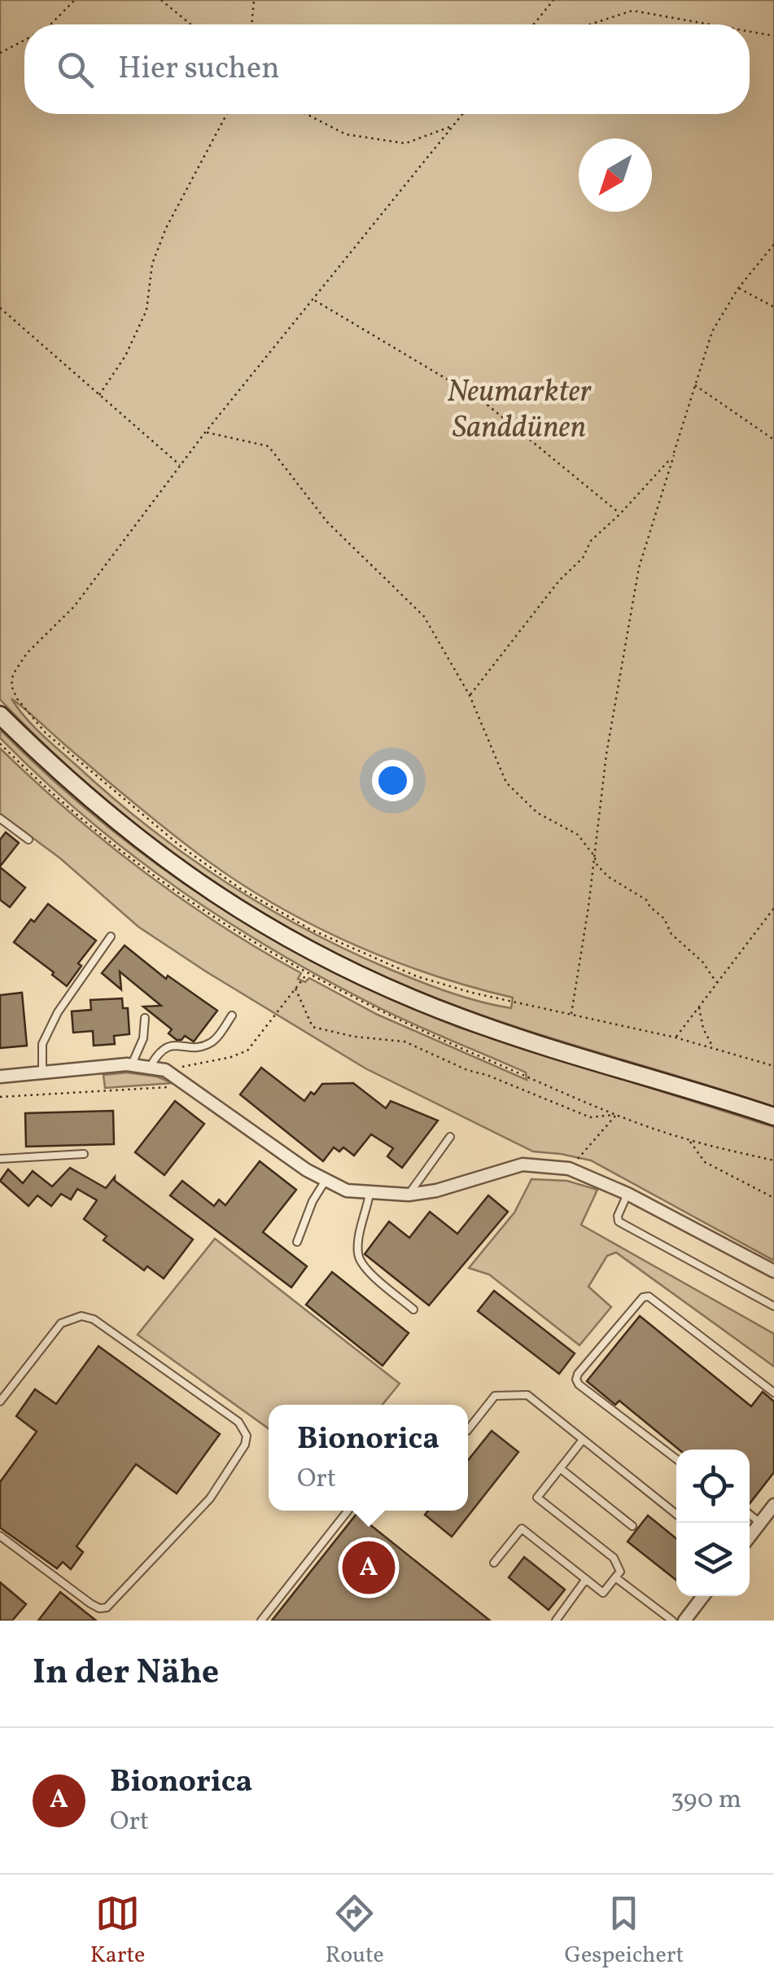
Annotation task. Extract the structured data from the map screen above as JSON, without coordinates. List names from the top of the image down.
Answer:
{
  "parks": ["Neumarkter Sanddünen"],
  "north": "bottom left",
  "page": {
    "search": "Hier suchen",
    "popup": ["Bionorica", "Ort"],
    "pins": "A",
    "heading": "In der Nähe",
    "list": [
      {
        "mark": "A",
        "name": "Bionorica",
        "note": "Ort",
        "value": "390 m"
      }
    ],
    "nav": ["Karte", "Route", "Gespeichert"]
  }
}
